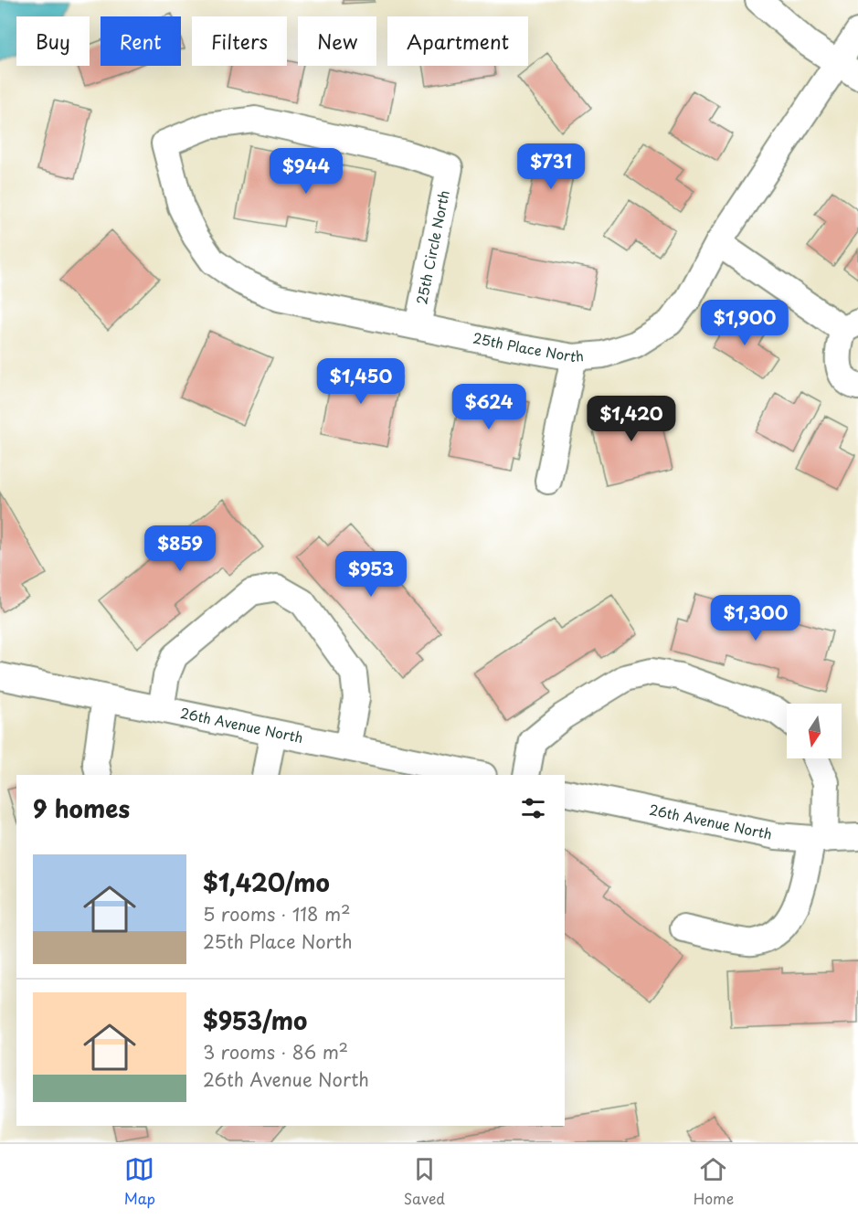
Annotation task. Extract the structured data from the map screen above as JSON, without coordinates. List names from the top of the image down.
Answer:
{
  "streets": {
    "street": ["25th Circle North", "25th Place North", "26th Avenue North"]
  },
  "crossings": [
    ["25th Circle North", "25th Place North"]
  ],
  "north": "bottom",
  "page": {
    "chip": [
      "Buy",
      "Rent",
      "Filters",
      "New",
      "Apartment"
    ],
    "price": [
      "$731",
      "$944",
      "$1,900",
      "$1,450",
      "$624",
      "$1,420",
      "$859",
      "$953",
      "$1,300"
    ],
    "heading": "9 homes",
    "list": [
      {
        "name": "$1,420/mo",
        "note": "5 rooms · 118 m² · 25th Place North"
      },
      {
        "name": "$953/mo",
        "note": "3 rooms · 86 m² · 26th Avenue North"
      }
    ],
    "tabs": ["Map", "Saved", "Home"]
  }
}
